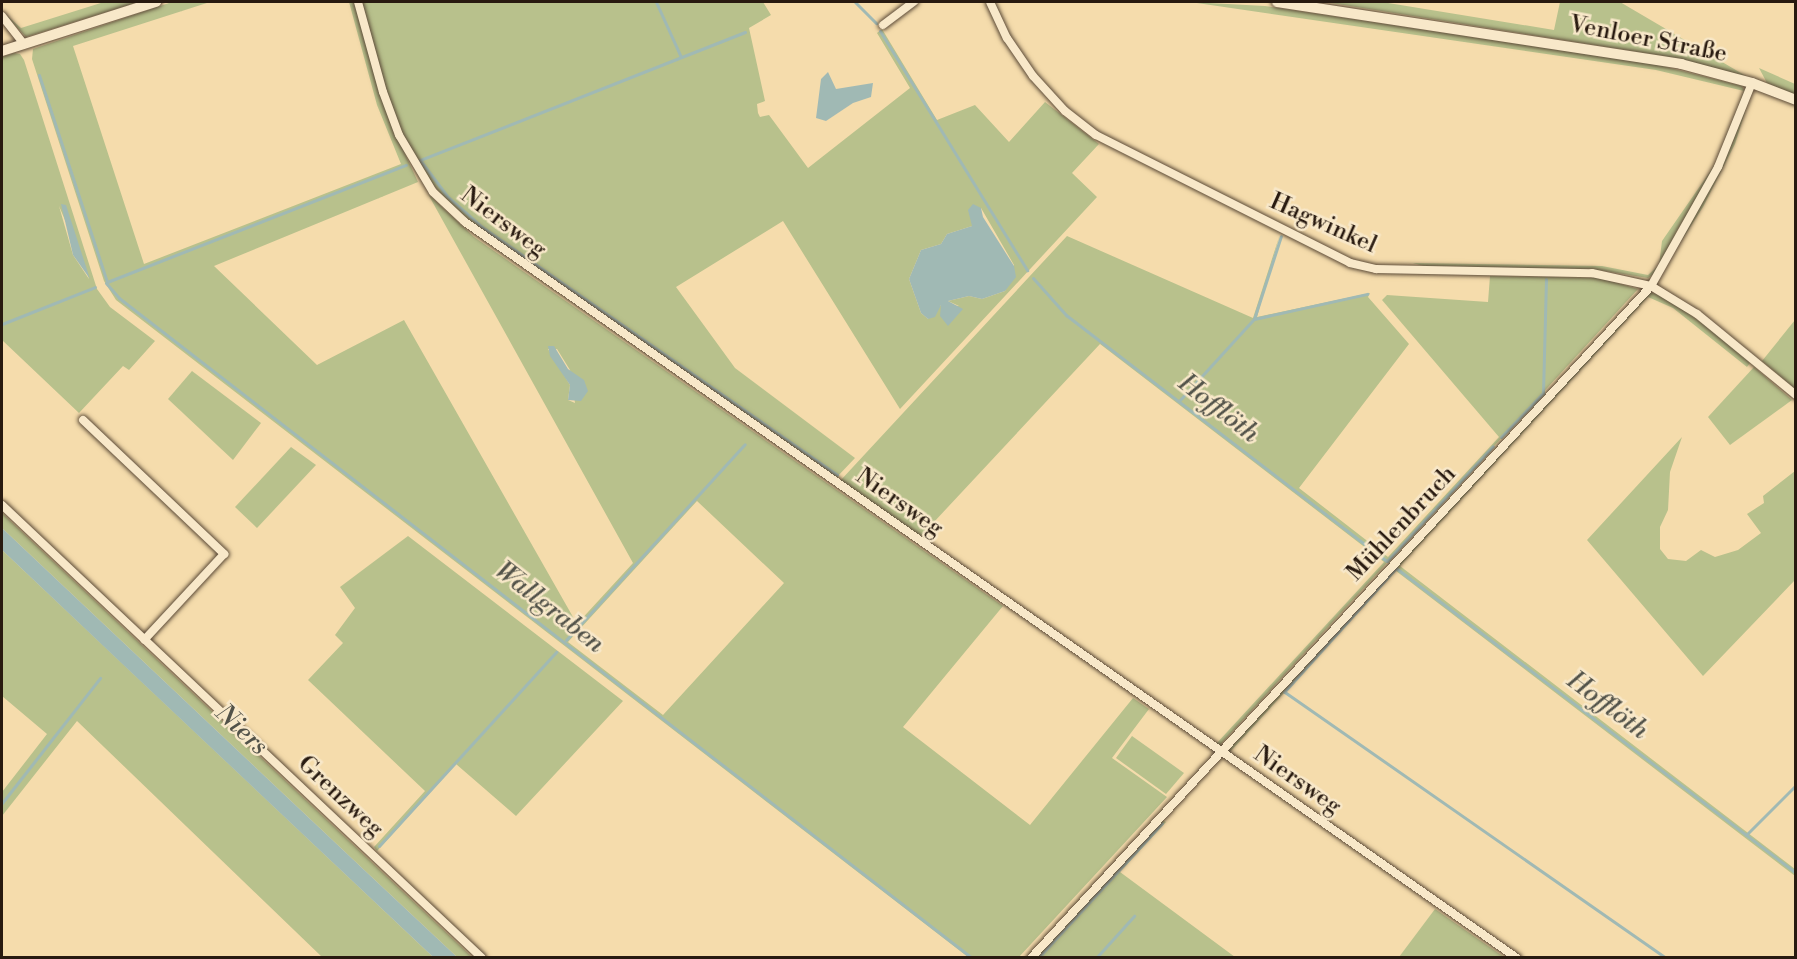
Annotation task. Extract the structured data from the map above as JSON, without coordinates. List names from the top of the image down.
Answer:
{
  "streets": {
    "main road": ["Venloer Straße"],
    "street": [
      "Niersweg",
      "Hagwinkel",
      "Mühlenbruch",
      "Grenzweg"
    ]
  },
  "crossings": [
    ["Venloer Straße", "Mühlenbruch"],
    ["Niersweg", "Mühlenbruch"],
    ["Hagwinkel", "Mühlenbruch"]
  ],
  "water": ["Hofflöth", "Wallgraben", "Niers"]
}
